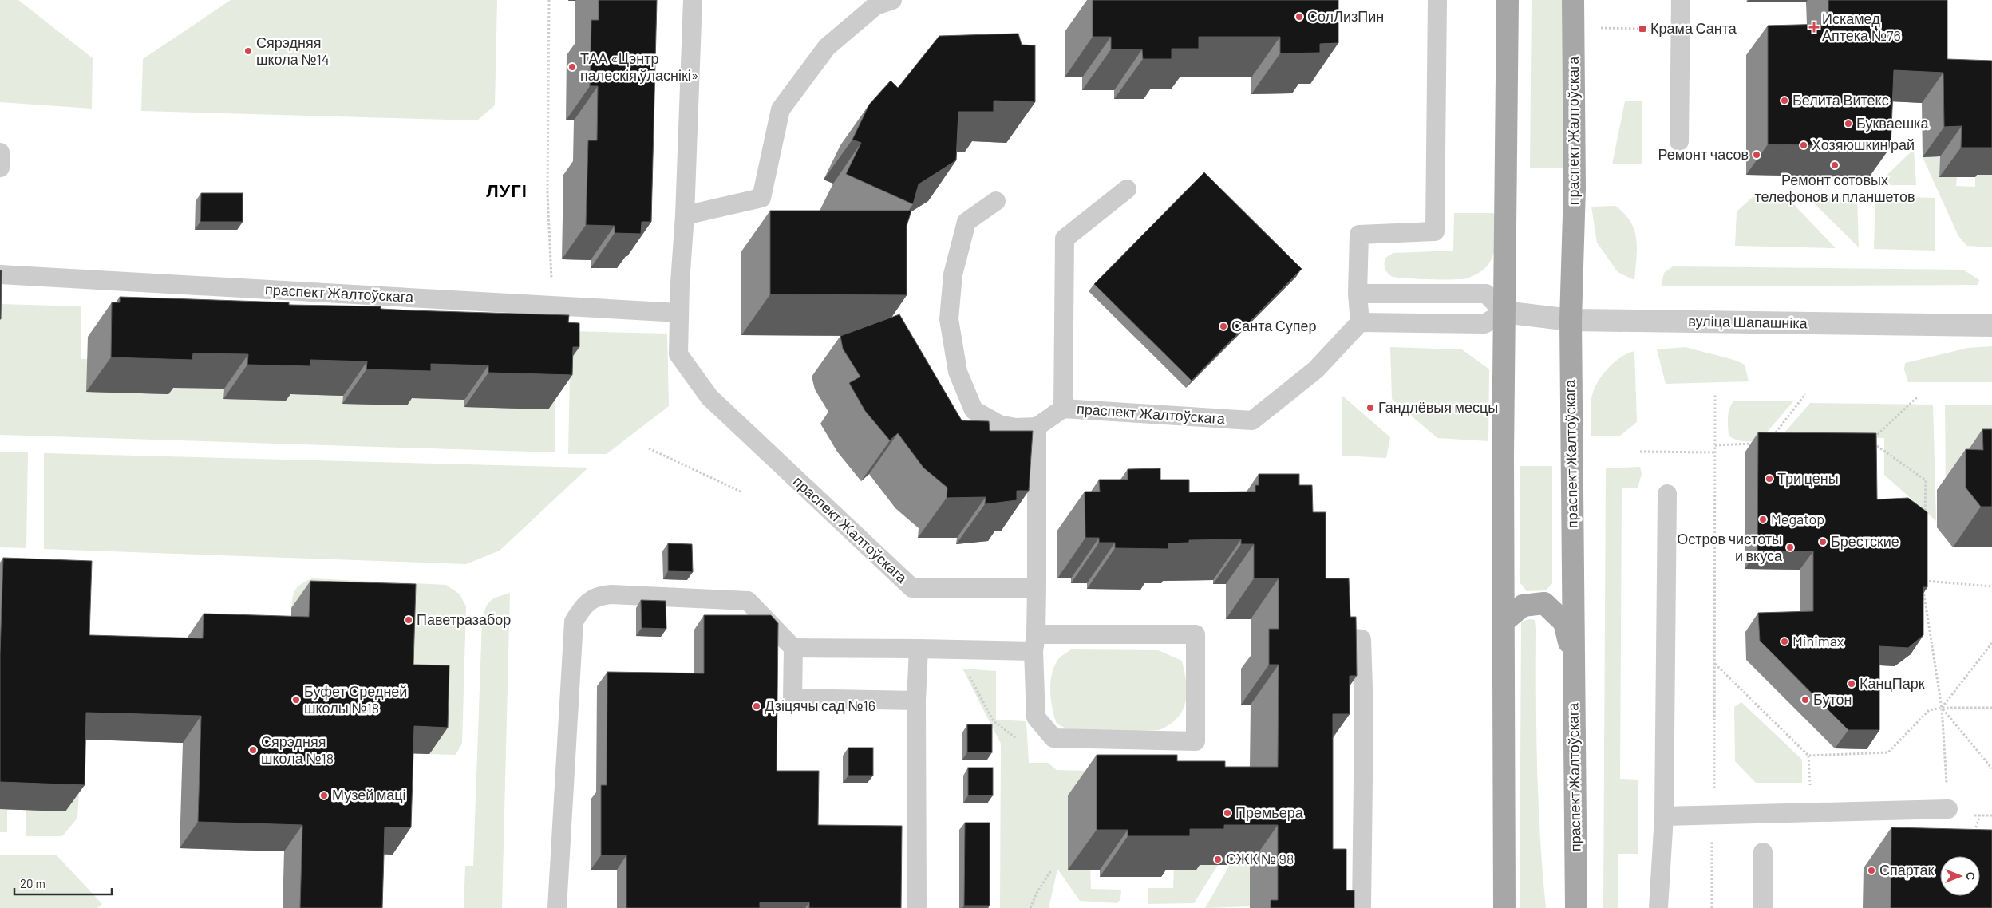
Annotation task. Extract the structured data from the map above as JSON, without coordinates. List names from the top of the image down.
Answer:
{
  "streets": {
    "main road": ["праспект Жалтоўскага"],
    "street": ["вуліца Шапашніка"]
  },
  "crossings": [
    ["праспект Жалтоўскага", "вуліца Шапашніка"]
  ],
  "districts": ["ЛУГІ"],
  "places": {
    "other": [
      "СолЛизПин",
      "Сярэдняя школа №14",
      "ТАА «Цэнтр палескія ўласнікі»",
      "Белита Витекс",
      "Букваешка",
      "Хозяюшкин рай",
      "Ремонт часов",
      "Ремонт сотовых телефонов и планшетов",
      "Санта Супер",
      "Гандлёвыя месцы",
      "Три цены",
      "Megatop",
      "Брестские",
      "Остров чистоты и вкуса",
      "Паветразабор",
      "Minimax",
      "КанцПарк",
      "Буфет Средней школы №18",
      "Бутон",
      "Дзіцячы сад №16",
      "Сярэдняя школа №18",
      "Музей маці",
      "Премьера",
      "СЖК № 98",
      "Спартак"
    ],
    "health": ["Искамед Аптека №76"],
    "transit": ["Крама Санта"]
  },
  "scale_bar": "20 m",
  "north": "right"
}
